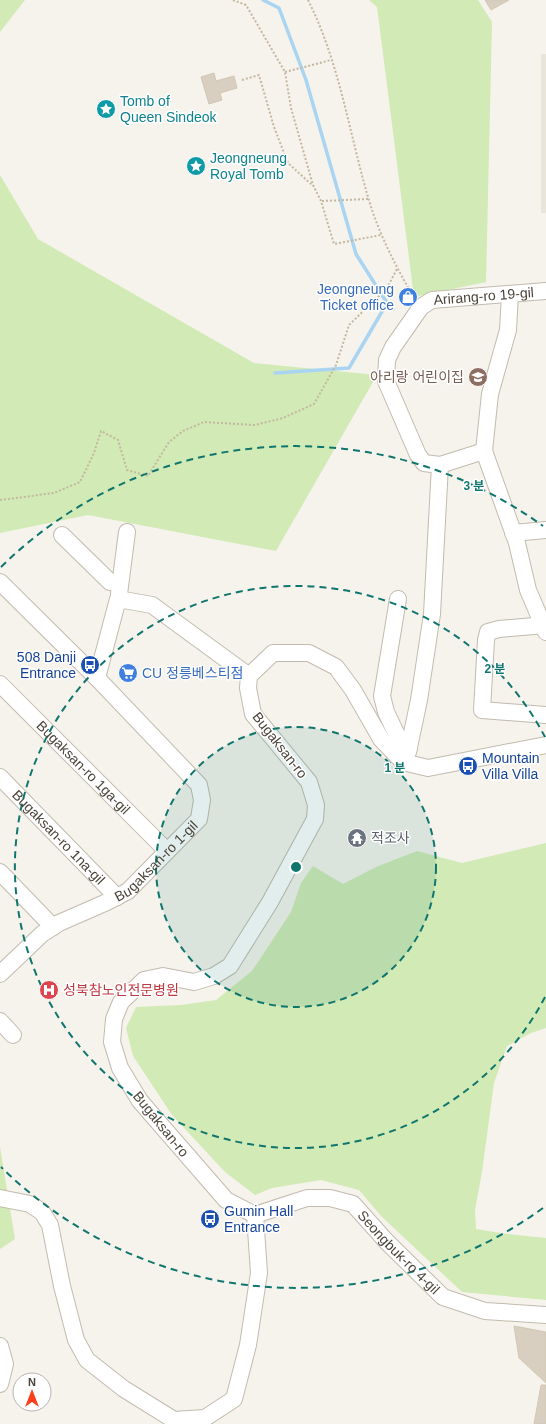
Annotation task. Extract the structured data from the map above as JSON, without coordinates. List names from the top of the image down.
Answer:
{
  "streets": {
    "street": [
      "Arirang-ro 19-gil",
      "Bugaksan-ro",
      "Bugaksan-ro 1ga-gil",
      "Bugaksan-ro 1na-gil",
      "Bugaksan-ro 1-gil",
      "Seongbuk-ro 4-gil"
    ]
  },
  "crossings": [
    ["Bugaksan-ro", "Seongbuk-ro 4-gil"],
    ["Bugaksan-ro 1ga-gil", "Bugaksan-ro 1-gil"],
    ["Bugaksan-ro 1na-gil", "Bugaksan-ro 1-gil"]
  ],
  "places": {
    "place": ["Tomb of Queen Sindeok", "Jeongneung Royal Tomb"],
    "shop": ["Jeongneung Ticket office"],
    "school or university": ["아리랑 어린이집"],
    "bus stop": ["508 Danji Entrance", "Mountain Villa Villa", "Gumin Hall Entrance"],
    "supermarket": ["CU 정릉베스티점"],
    "temple": ["적조사"],
    "hospital": ["성북참노인전문병원"]
  },
  "north": "top",
  "rings": ["3 분", "2 분", "1 분"]
}
